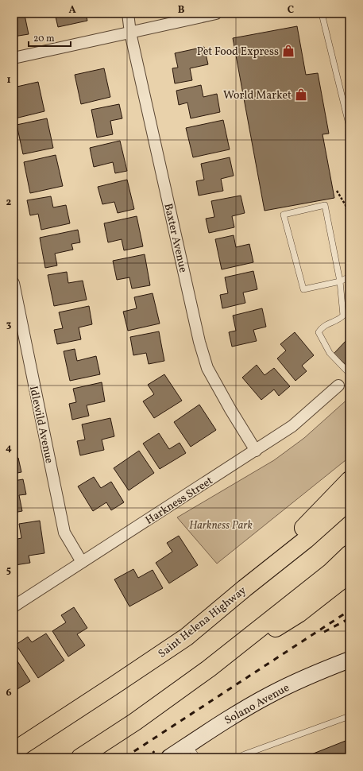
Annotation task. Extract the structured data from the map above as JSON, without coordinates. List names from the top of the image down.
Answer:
{
  "streets": {
    "highway": ["Saint Helena Highway"],
    "street": [
      "Baxter Avenue",
      "Idlewild Avenue",
      "Harkness Street",
      "Solano Avenue"
    ]
  },
  "crossings": [
    ["Baxter Avenue", "Harkness Street"],
    ["Idlewild Avenue", "Harkness Street"]
  ],
  "parks": ["Harkness Park"],
  "places": {
    "shop": ["Pet Food Express", "World Market"]
  },
  "scale_bar": "20 m",
  "grid": {
    "columns": ["A", "B", "C"],
    "rows": [
      "1",
      "2",
      "3",
      "4",
      "5",
      "6"
    ]
  }
}
